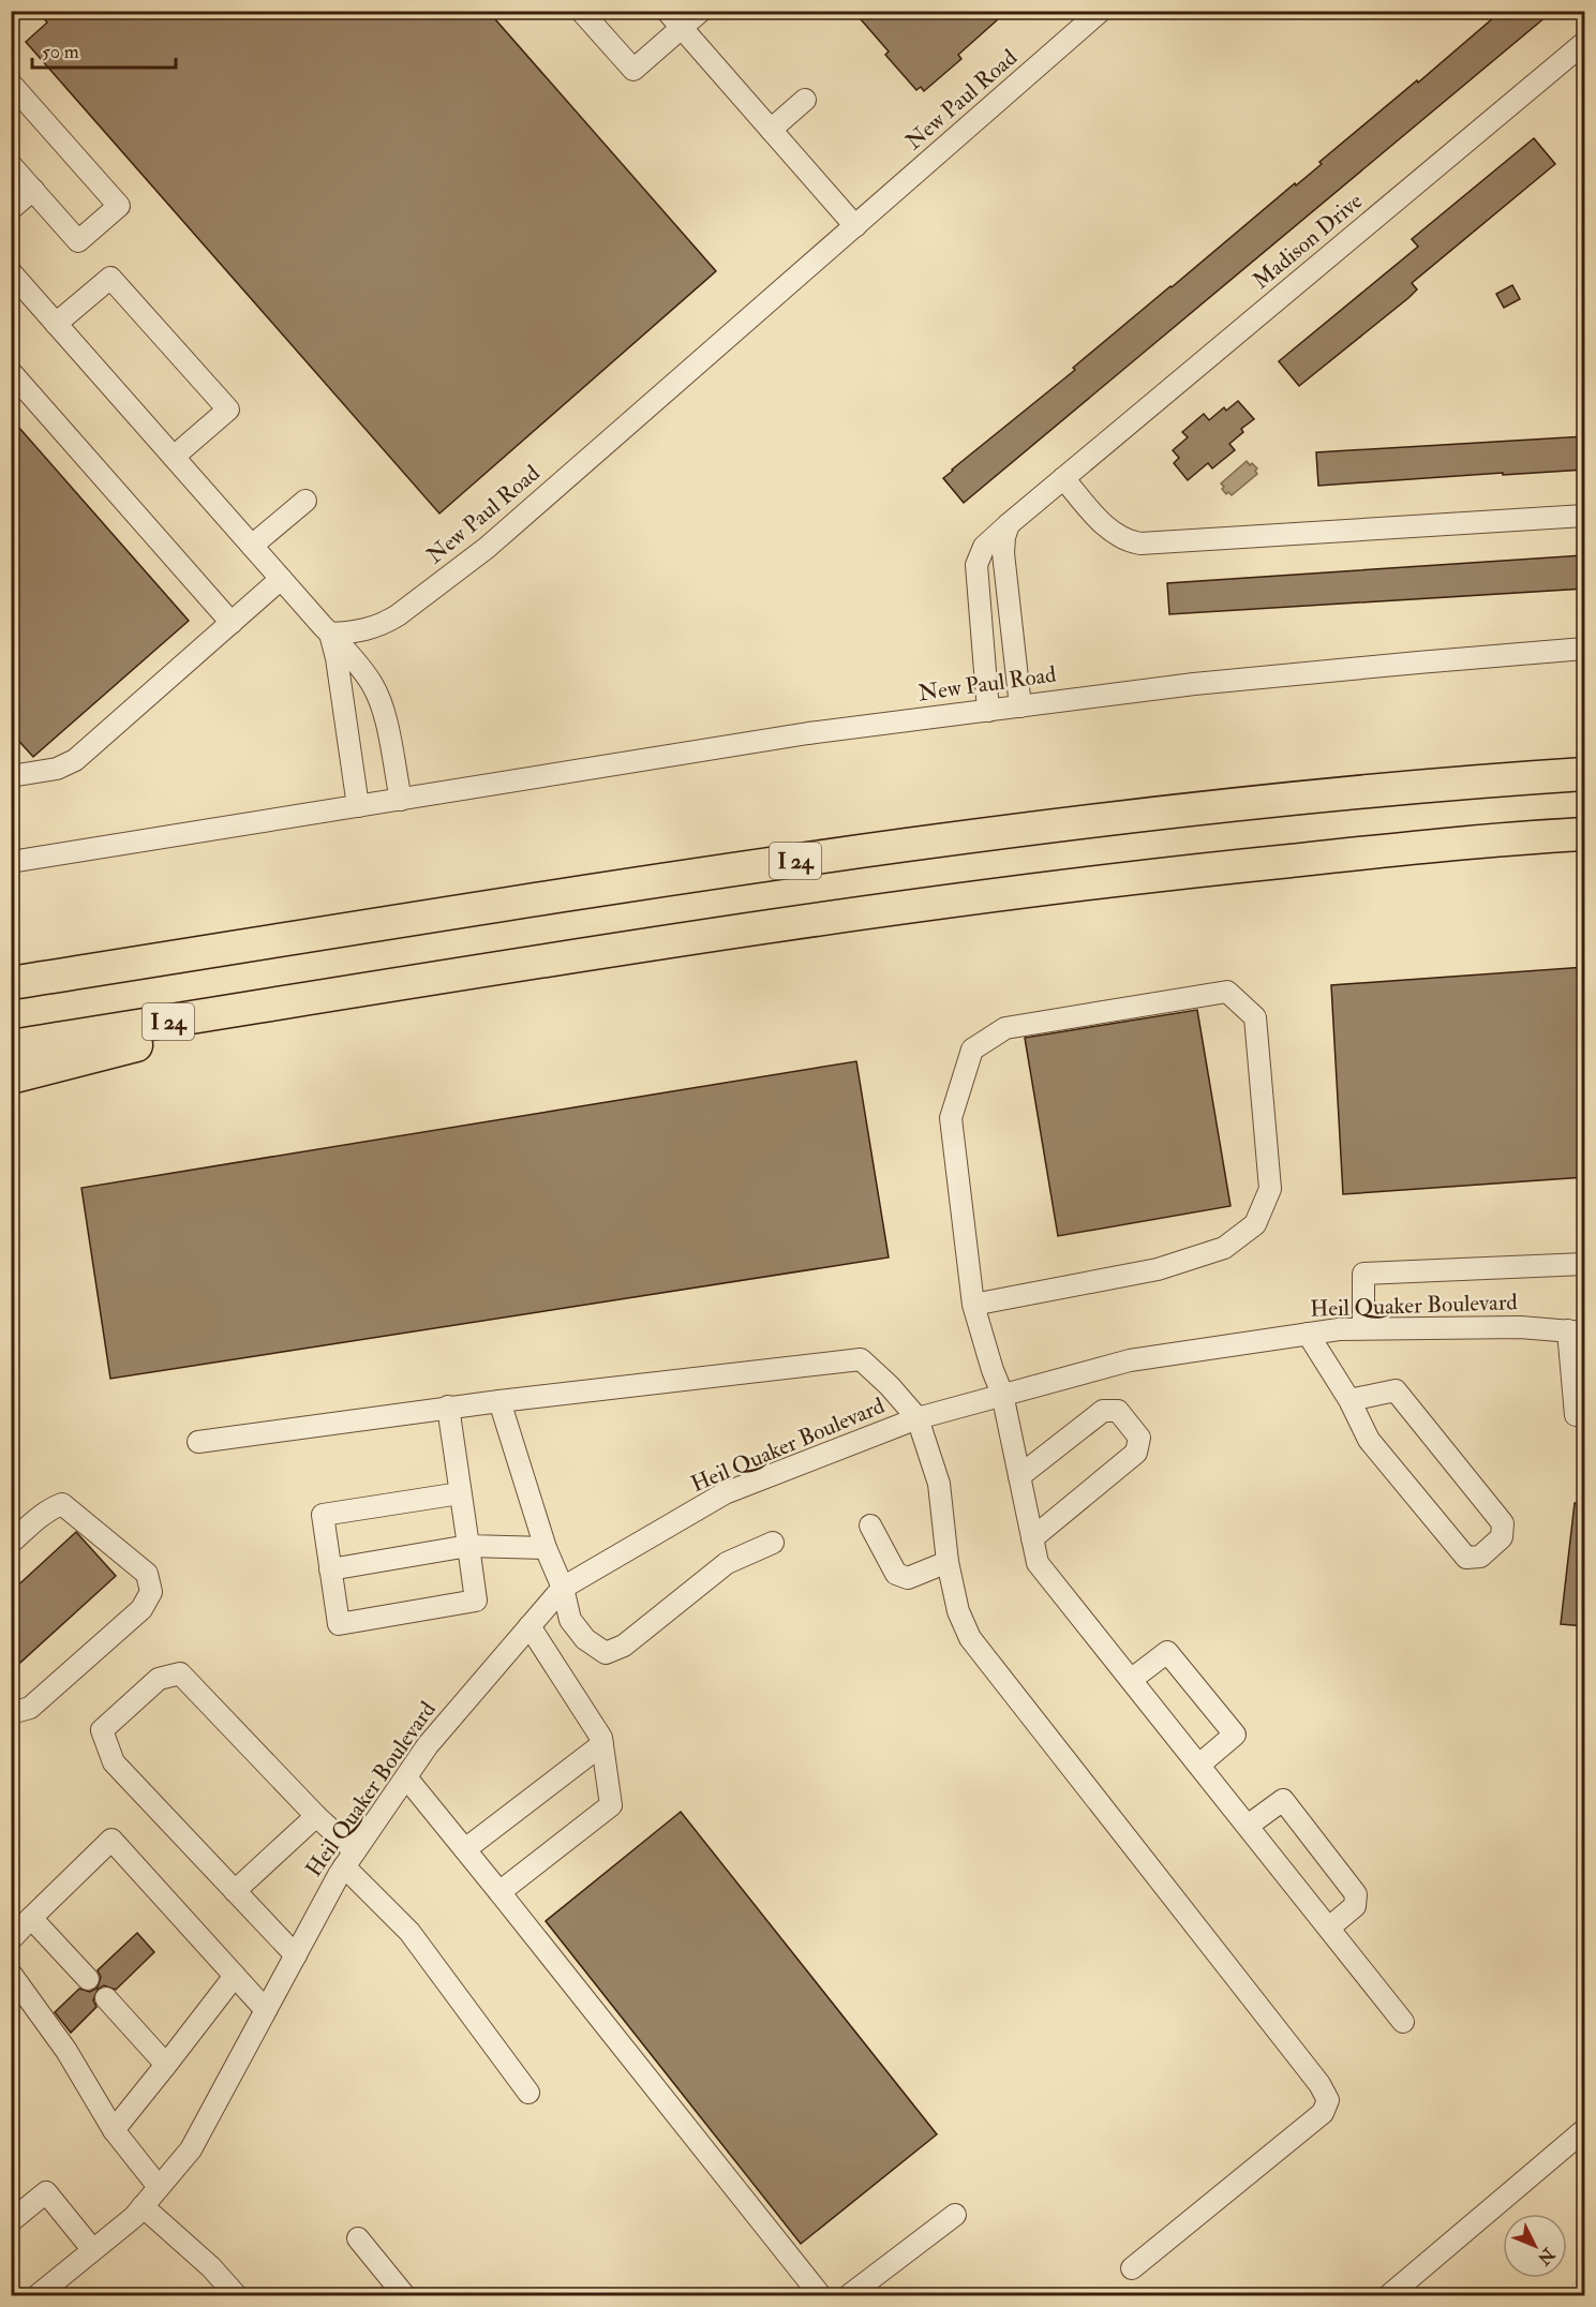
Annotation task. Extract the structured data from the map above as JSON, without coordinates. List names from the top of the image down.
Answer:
{
  "streets": {
    "highway": ["I 24"],
    "street": ["New Paul Road", "Madison Drive", "Heil Quaker Boulevard"]
  },
  "crossings": [
    ["New Paul Road", "Madison Drive"]
  ],
  "scale_bar": "50 m",
  "north": "bottom right"
}
